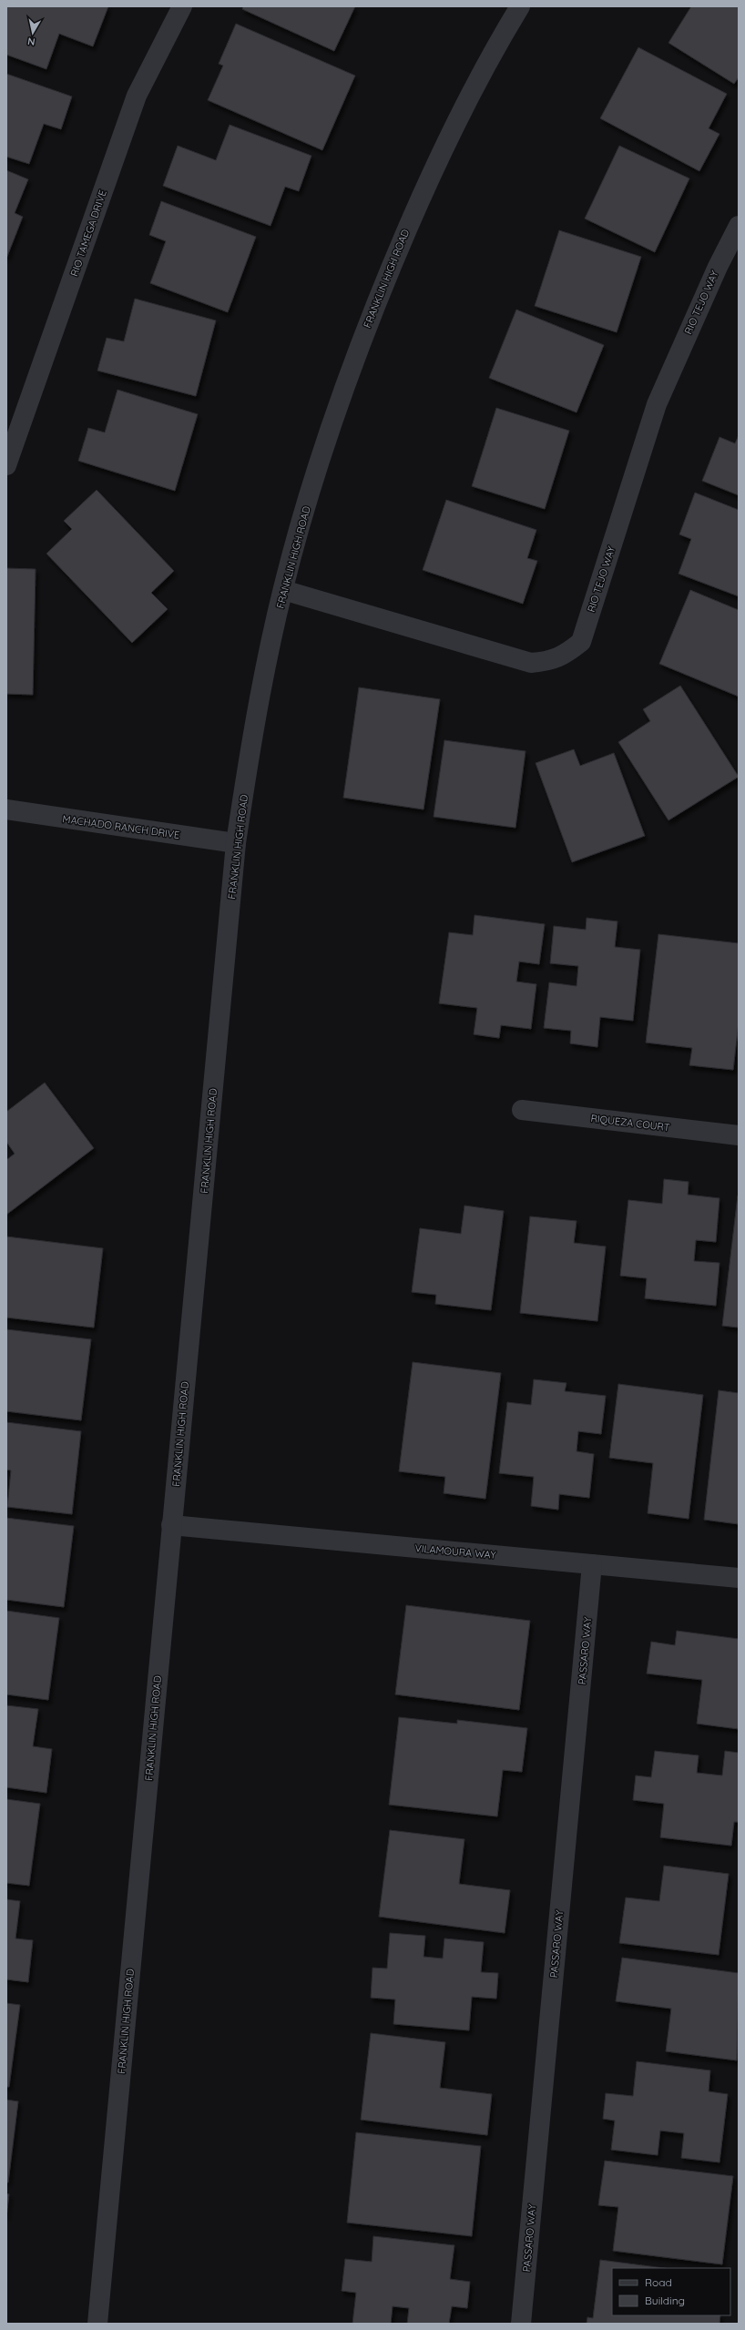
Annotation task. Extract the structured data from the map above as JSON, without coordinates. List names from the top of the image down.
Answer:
{
  "streets": {
    "street": [
      "RIO TAMEGA DRIVE",
      "FRANKLIN HIGH ROAD",
      "RIO TEJO WAY",
      "MACHADO RANCH DRIVE",
      "RIQUEZA COURT",
      "VILAMOURA WAY",
      "PASSARO WAY"
    ]
  },
  "crossings": [
    ["FRANKLIN HIGH ROAD", "RIO TEJO WAY"],
    ["FRANKLIN HIGH ROAD", "MACHADO RANCH DRIVE"],
    ["FRANKLIN HIGH ROAD", "VILAMOURA WAY"],
    ["VILAMOURA WAY", "PASSARO WAY"]
  ],
  "legend": ["Road", "Building"],
  "north": "bottom"
}
